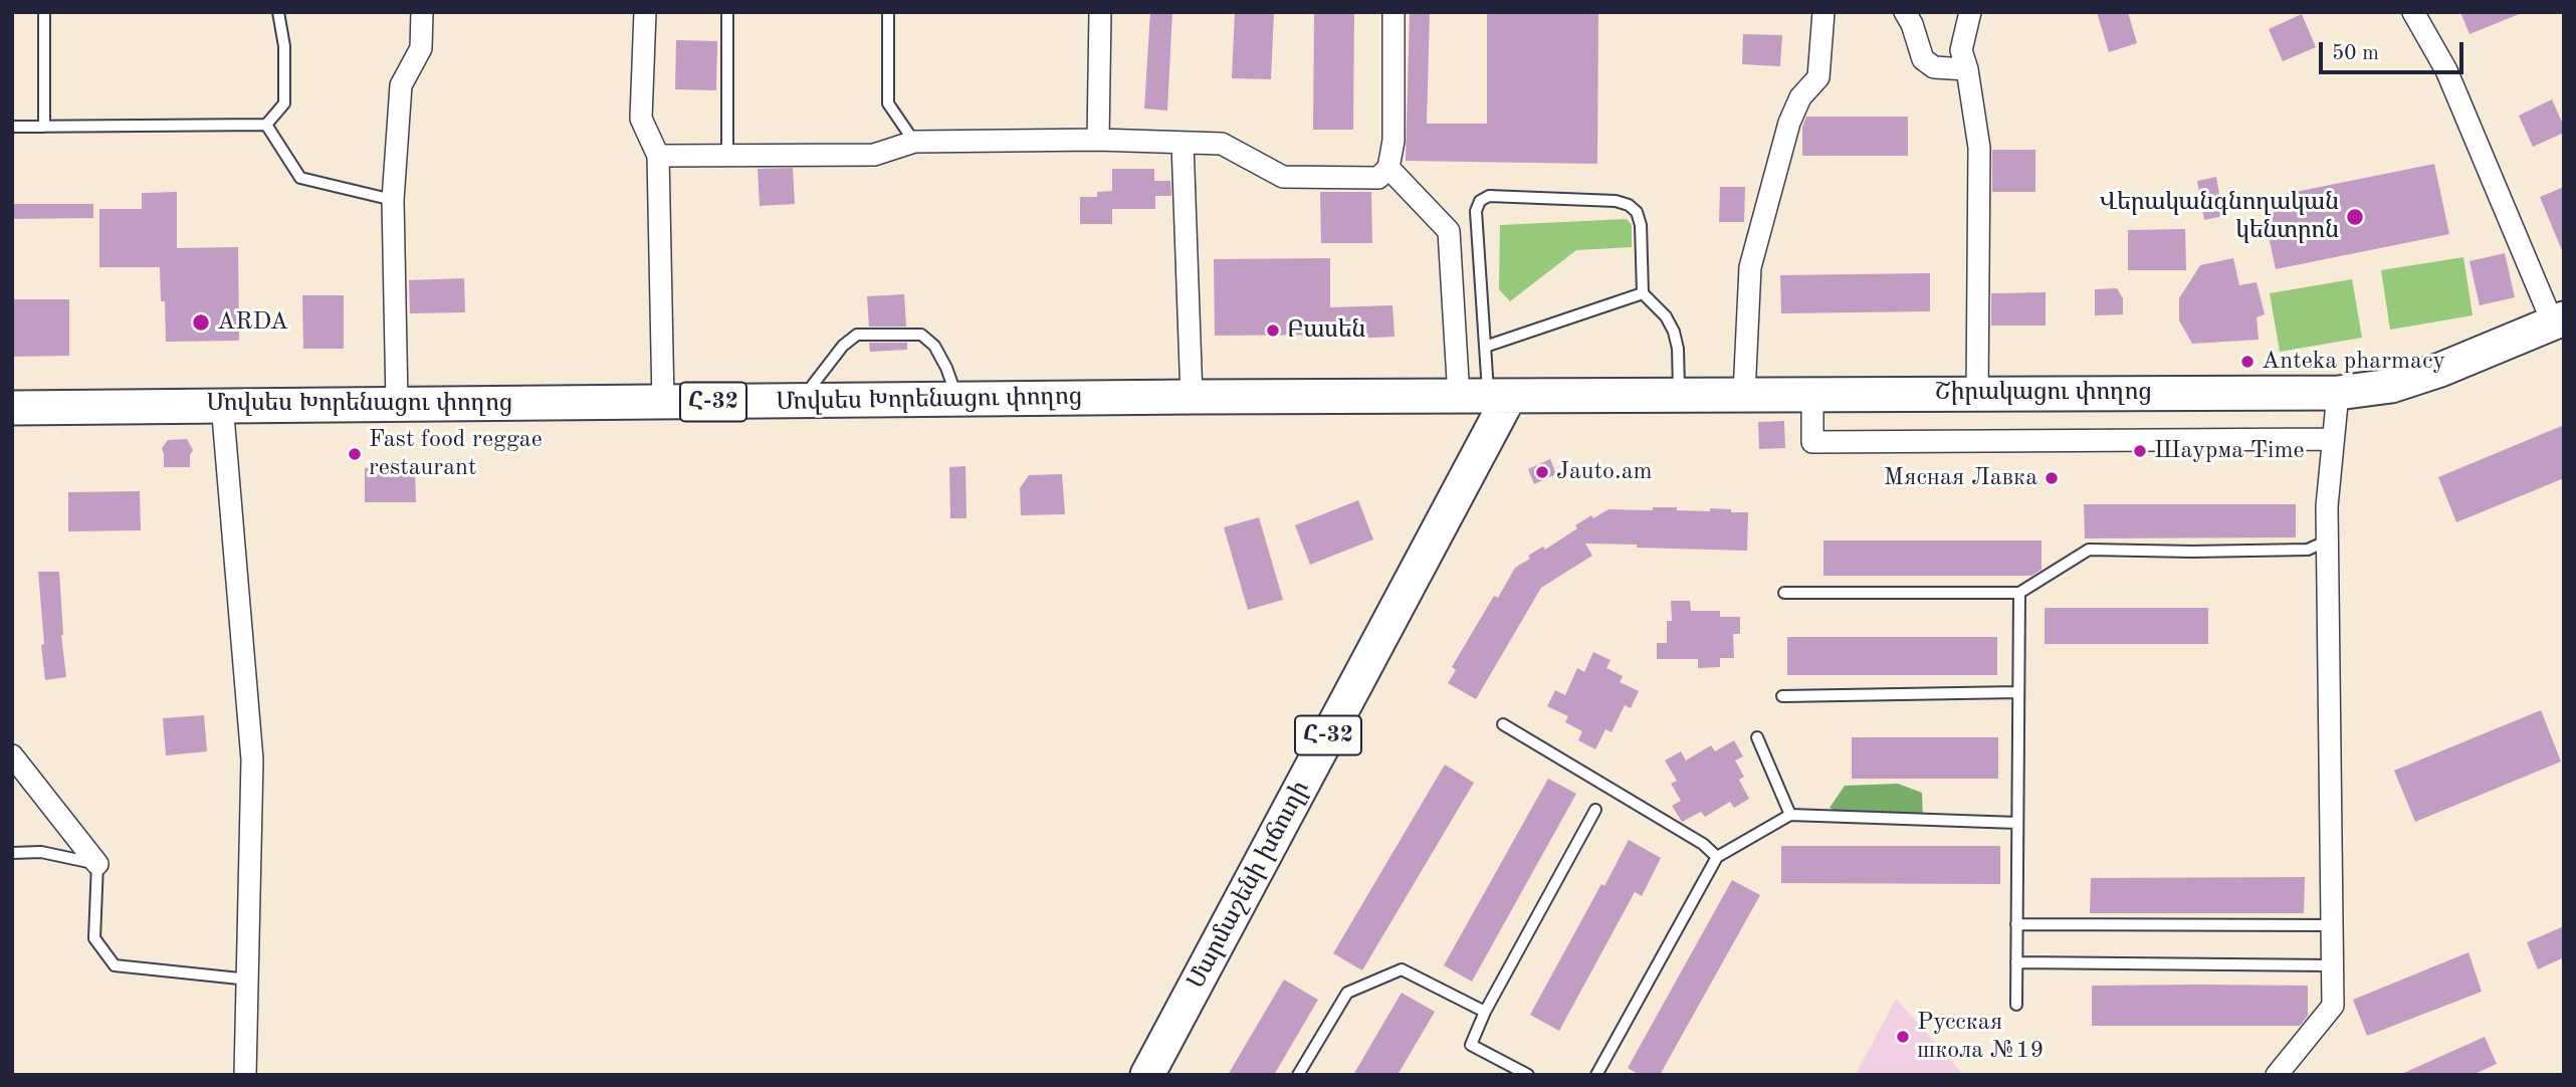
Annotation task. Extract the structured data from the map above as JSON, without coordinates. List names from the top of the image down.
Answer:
{
  "streets": {
    "main road": [
      "Շիրակացու փողոց",
      "Մովսես Խորենացու փողոց",
      "Հ-32",
      "Մարմաշենի խճուղի"
    ]
  },
  "crossings": [
    ["Շիրակացու փողոց", "Մովսես Խորենացու փողոց"],
    ["Շիրակացու փողոց", "Մարմաշենի խճուղի"],
    ["Մովսես Խորենացու փողոց", "Մարմաշենի խճուղի"]
  ],
  "places": [
    "Վերականգնողական կենտրոն",
    "ARDA",
    "Բասեն",
    "Anteka pharmacy",
    "Шаурма Time",
    "Fast food reggae restaurant",
    "Jauto.am",
    "Мясная Лавка",
    "Русская школа №19"
  ],
  "scale_bar": "50 m"
}
